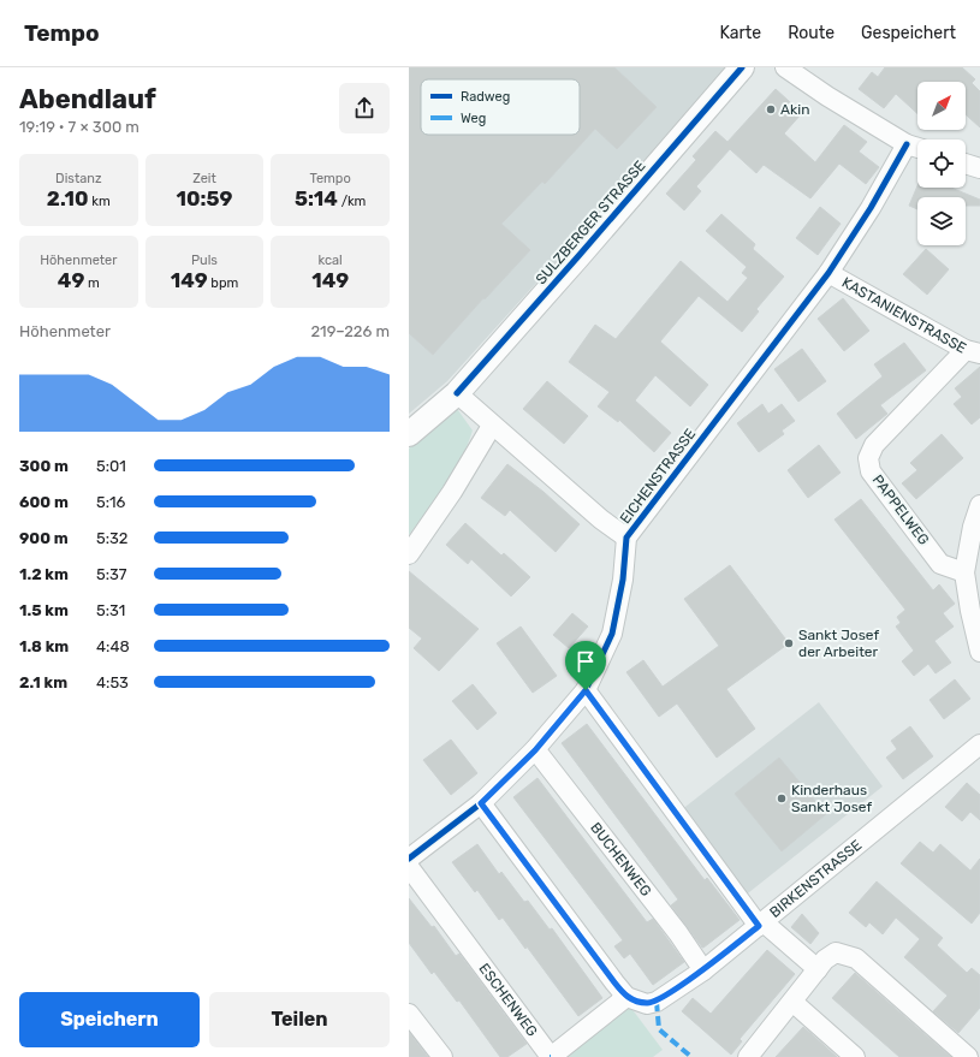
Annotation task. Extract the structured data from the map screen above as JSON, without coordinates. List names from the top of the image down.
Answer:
{
  "streets": {
    "street": [
      "SULZBERGER STRASSE",
      "KASTANIENSTRASSE",
      "EICHENSTRASSE",
      "PAPPELWEG",
      "BUCHENWEG",
      "BIRKENSTRASSE",
      "ESCHENWEG"
    ]
  },
  "crossings": [
    ["SULZBERGER STRASSE", "EICHENSTRASSE"],
    ["KASTANIENSTRASSE", "EICHENSTRASSE"],
    ["KASTANIENSTRASSE", "PAPPELWEG"],
    ["EICHENSTRASSE", "BUCHENWEG"],
    ["BUCHENWEG", "BIRKENSTRASSE"],
    ["BIRKENSTRASSE", "ESCHENWEG"]
  ],
  "places": ["Akin", "Sankt Josef der Arbeiter", "Kinderhaus Sankt Josef"],
  "legend": ["Radweg", "Weg"],
  "north": "top right",
  "page": {
    "header": "Tempo",
    "nav": ["Karte", "Route", "Gespeichert"],
    "heading": ["Abendlauf", "19:19 · 7 × 300 m"],
    "stats": [
      ["Distanz", "2.10 km"],
      ["Zeit", "10:59"],
      ["Tempo", "5:14 /km"],
      ["Höhenmeter", "49 m"],
      ["Puls", "149 bpm"],
      ["kcal", "149"]
    ],
    "chart": ["Höhenmeter", "219–226 m"],
    "list": [
      {
        "name": "300 m",
        "note": "5:01"
      },
      {
        "name": "600 m",
        "note": "5:16"
      },
      {
        "name": "900 m",
        "note": "5:32"
      },
      {
        "name": "1.2 km",
        "note": "5:37"
      },
      {
        "name": "1.5 km",
        "note": "5:31"
      },
      {
        "name": "1.8 km",
        "note": "4:48"
      },
      {
        "name": "2.1 km",
        "note": "4:53"
      }
    ],
    "buttons": ["Speichern", "Teilen"]
  }
}
